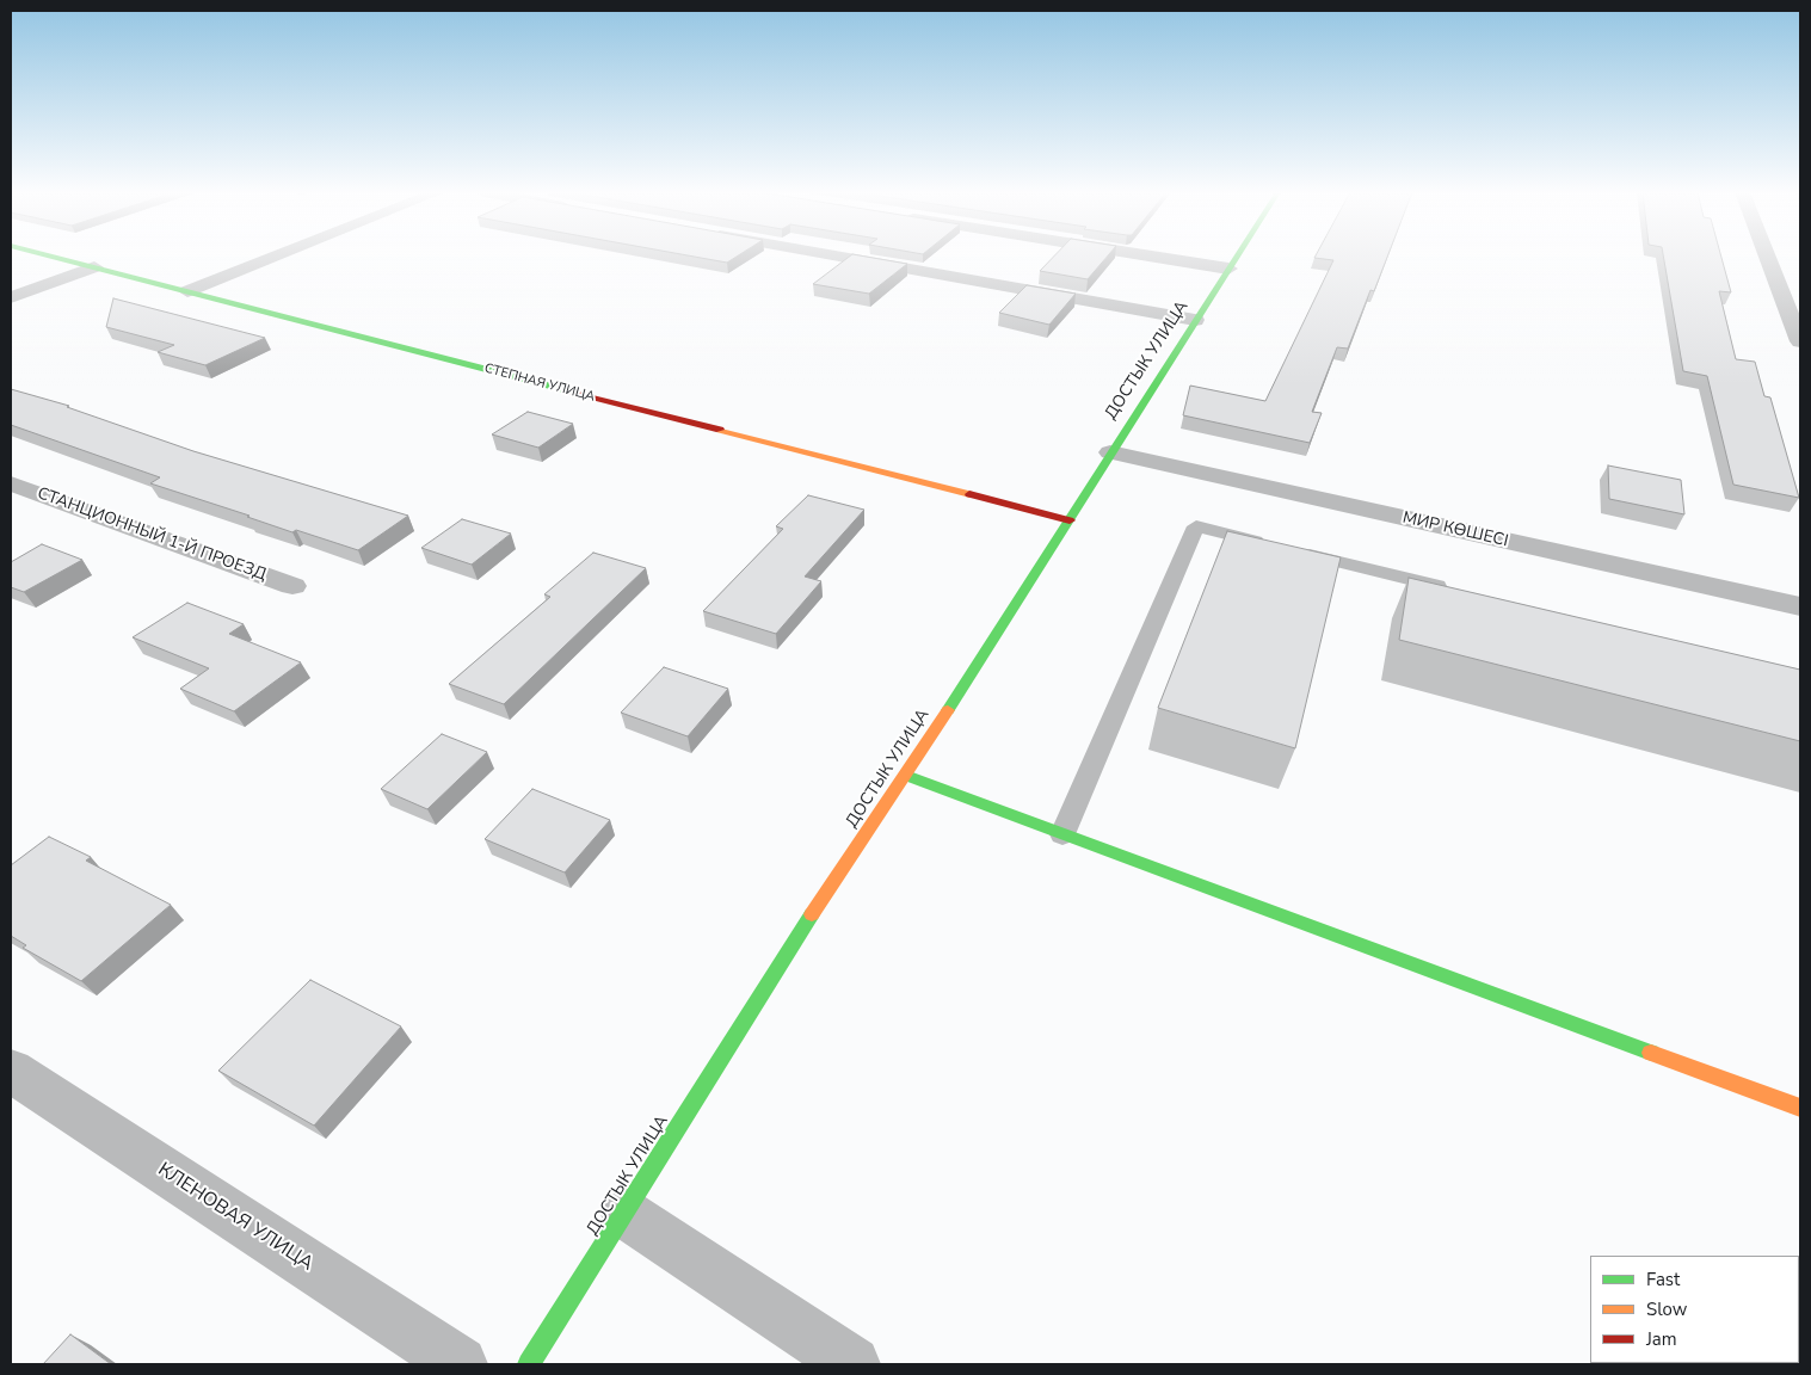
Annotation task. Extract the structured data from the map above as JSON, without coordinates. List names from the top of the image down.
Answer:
{
  "streets": {
    "street": [
      "ДОСТЫК УЛИЦА",
      "СТЕПНАЯ УЛИЦА",
      "МИР КӨШЕСІ",
      "СТАНЦИОННЫЙ 1-Й ПРОЕЗД",
      "КЛЕНОВАЯ УЛИЦА"
    ]
  },
  "crossings": [
    ["ДОСТЫК УЛИЦА", "СТЕПНАЯ УЛИЦА"],
    ["ДОСТЫК УЛИЦА", "МИР КӨШЕСІ"]
  ],
  "legend": ["Fast", "Slow", "Jam"]
}
